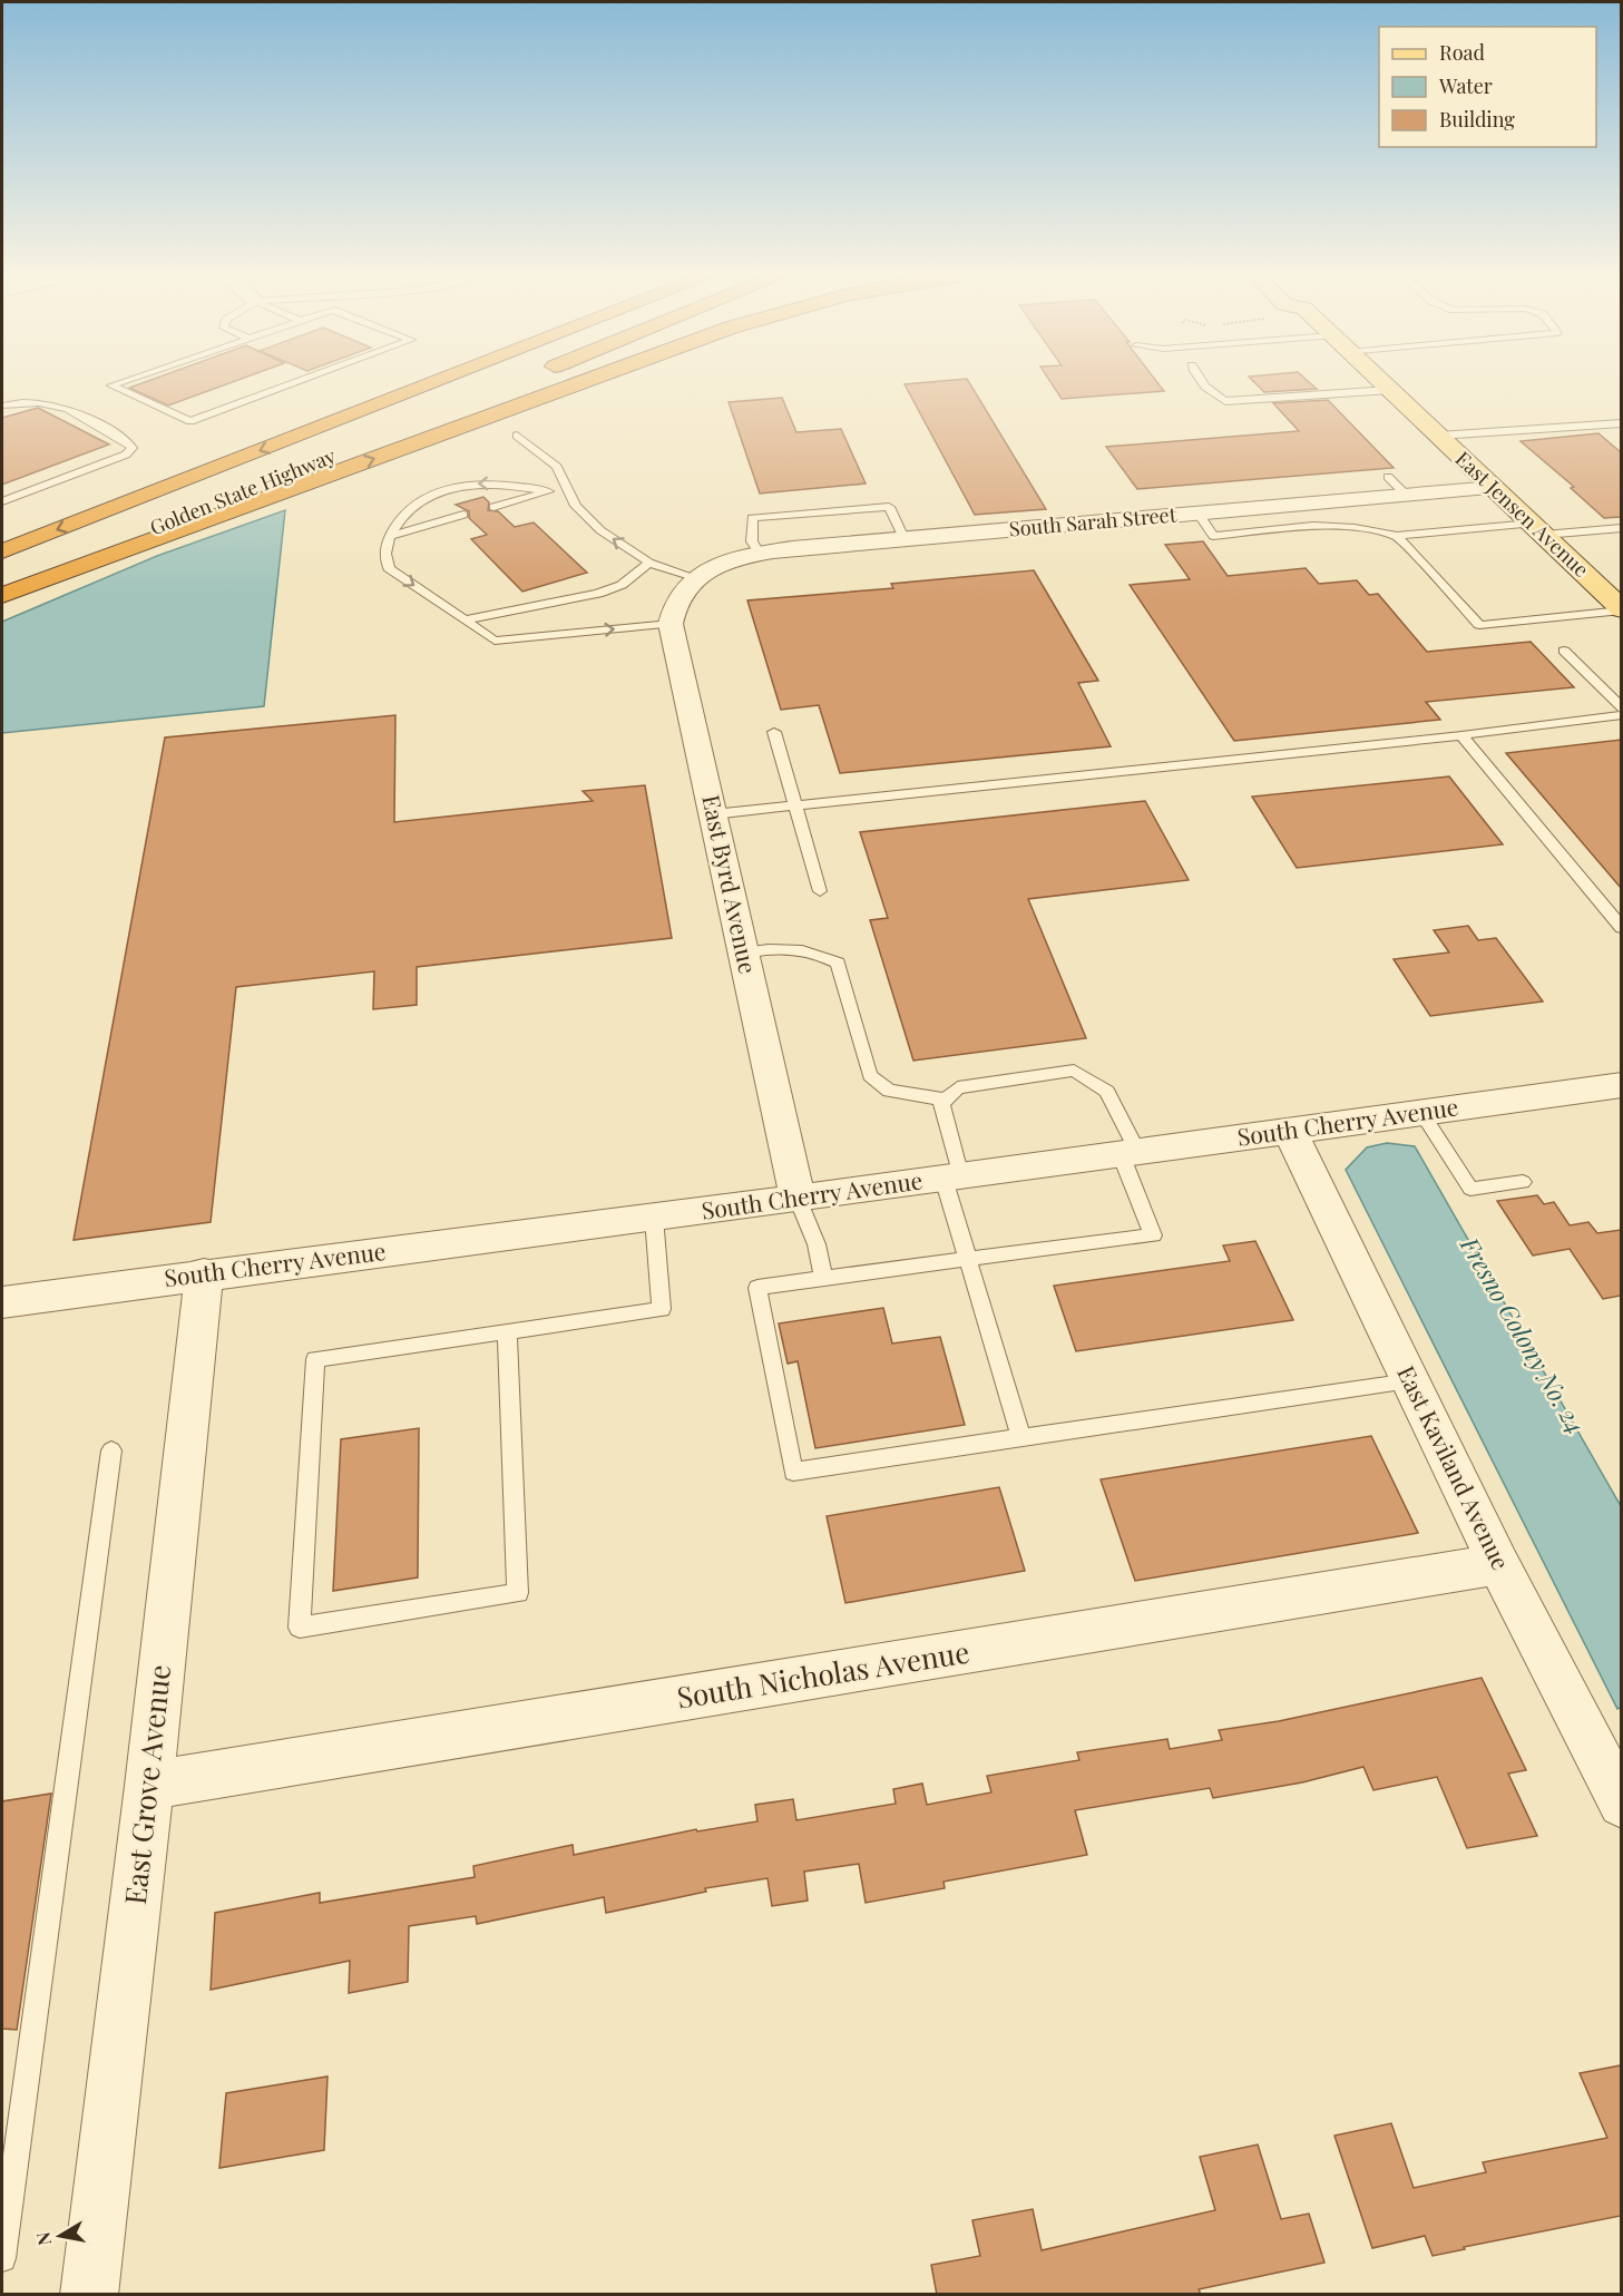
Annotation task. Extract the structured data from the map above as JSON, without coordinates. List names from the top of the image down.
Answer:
{
  "streets": {
    "highway": ["Golden State Highway"],
    "main road": ["East Jensen Avenue"],
    "street": [
      "South Sarah Street",
      "East Byrd Avenue",
      "South Cherry Avenue",
      "East Kaviland Avenue",
      "South Nicholas Avenue",
      "East Grove Avenue"
    ]
  },
  "crossings": [
    ["East Jensen Avenue", "South Sarah Street"],
    ["East Byrd Avenue", "South Cherry Avenue"],
    ["South Cherry Avenue", "East Kaviland Avenue"],
    ["South Cherry Avenue", "East Grove Avenue"],
    ["East Kaviland Avenue", "South Nicholas Avenue"],
    ["South Nicholas Avenue", "East Grove Avenue"]
  ],
  "water": ["Fresno Colony No. 24"],
  "legend": ["Road", "Water", "Building"],
  "north": "left"
}
